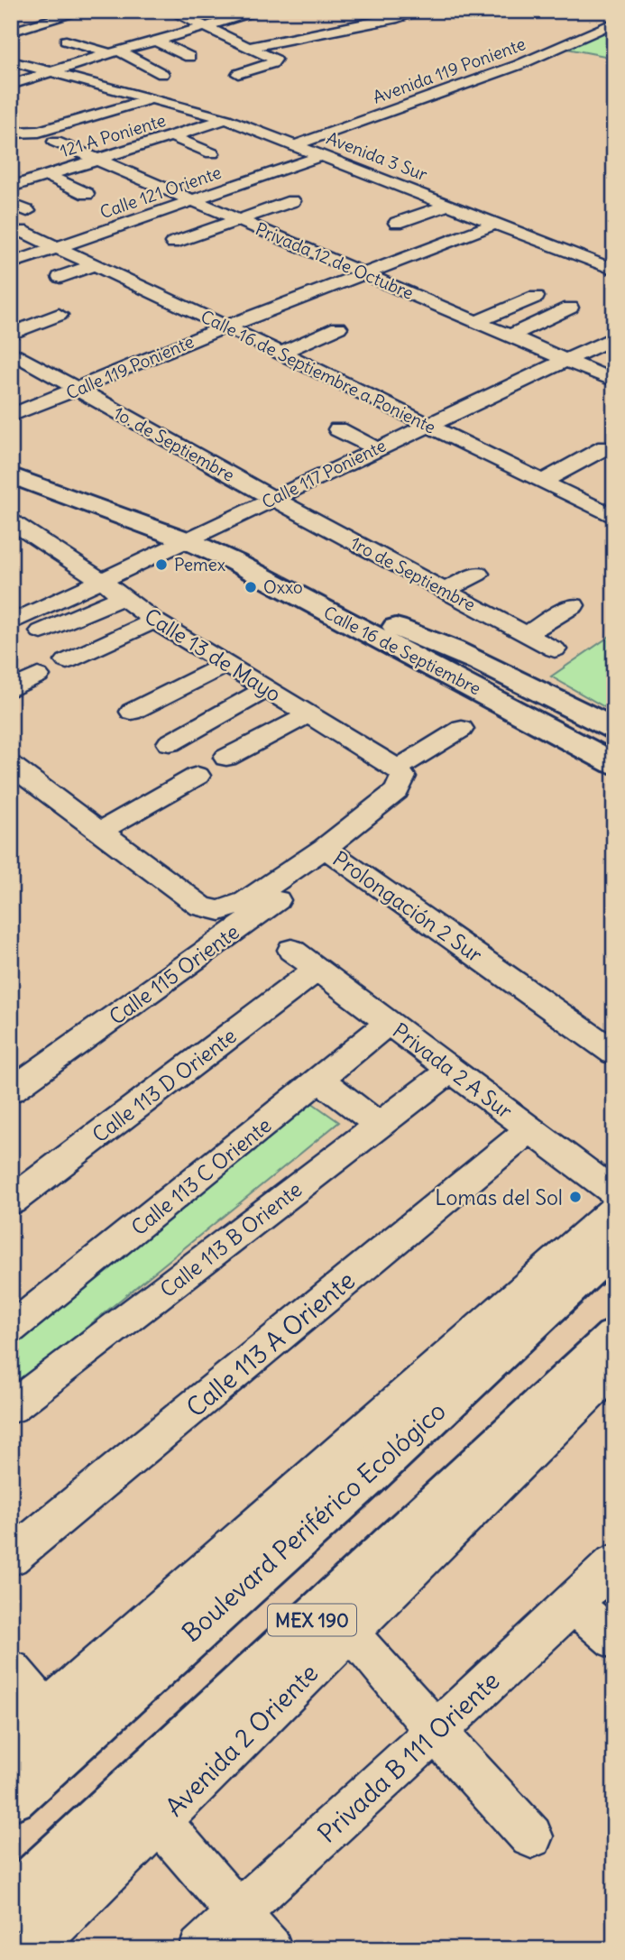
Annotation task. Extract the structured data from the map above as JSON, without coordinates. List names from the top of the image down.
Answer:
{
  "streets": {
    "main road": ["Calle 16 de Septiembre", "Boulevard Periférico Ecológico", "MEX 190"],
    "street": [
      "Avenida 119 Poniente",
      "121 A Poniente",
      "Avenida 3 Sur",
      "Calle 121 Oriente",
      "Privada 12 de Octubre",
      "Calle 119 Poniente",
      "Calle 16 de Septiembre a Poniente",
      "1o. de Septiembre",
      "Calle 117 Poniente",
      "1ro de Septiembre",
      "Calle 13 de Mayo",
      "Prolongación 2 Sur",
      "Calle 115 Oriente",
      "Privada 2 A Sur",
      "Calle 113 D Oriente",
      "Calle 113 C Oriente",
      "Calle 113 B Oriente",
      "Calle 113 A Oriente",
      "Avenida 2 Oriente",
      "Privada B 111 Oriente"
    ]
  },
  "crossings": [
    ["Avenida 119 Poniente", "Avenida 3 Sur"],
    ["121 A Poniente", "Avenida 3 Sur"],
    ["121 A Poniente", "Privada 12 de Octubre"],
    ["Avenida 3 Sur", "Calle 121 Oriente"],
    ["Avenida 3 Sur", "Calle 119 Poniente"],
    ["Calle 121 Oriente", "Privada 12 de Octubre"],
    ["Calle 121 Oriente", "Calle 16 de Septiembre a Poniente"],
    ["Privada 12 de Octubre", "Calle 119 Poniente"],
    ["Privada 12 de Octubre", "Calle 117 Poniente"],
    ["Calle 119 Poniente", "Calle 16 de Septiembre a Poniente"],
    ["Calle 119 Poniente", "1o. de Septiembre"],
    ["Calle 16 de Septiembre a Poniente", "Calle 117 Poniente"],
    ["1o. de Septiembre", "Calle 117 Poniente"],
    ["1o. de Septiembre", "1ro de Septiembre"],
    ["Calle 117 Poniente", "1ro de Septiembre"],
    ["Calle 117 Poniente", "Calle 16 de Septiembre"],
    ["Calle 117 Poniente", "Calle 13 de Mayo"],
    ["Calle 13 de Mayo", "Calle 115 Oriente"],
    ["Prolongación 2 Sur", "Calle 115 Oriente"],
    ["Privada 2 A Sur", "Calle 113 D Oriente"],
    ["Privada 2 A Sur", "Calle 113 C Oriente"],
    ["Privada 2 A Sur", "Calle 113 B Oriente"],
    ["Privada 2 A Sur", "Calle 113 A Oriente"]
  ],
  "places": ["Pemex", "Oxxo", "Lomas del Sol"]
}
